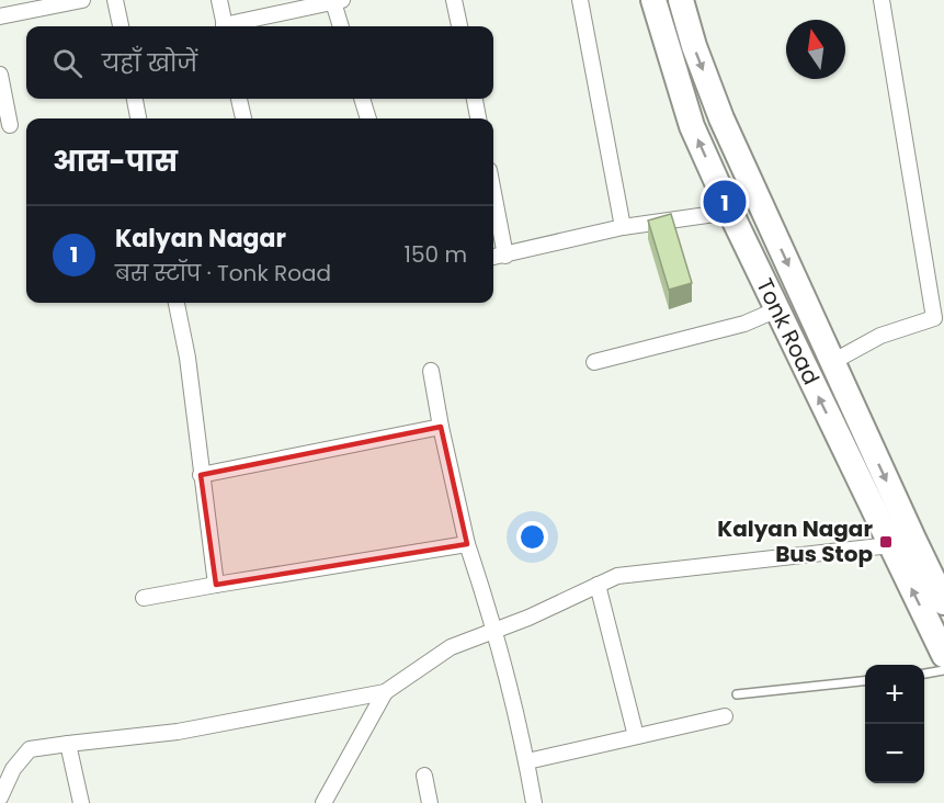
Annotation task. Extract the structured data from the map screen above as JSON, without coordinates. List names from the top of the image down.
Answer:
{
  "streets": {
    "main road": ["Tonk Road"]
  },
  "places": {
    "transit": ["Kalyan Nagar Bus Stop"]
  },
  "north": "top",
  "page": {
    "search": "यहाँ खोजें",
    "heading": "आस-पास",
    "pins": "1",
    "list": [
      {
        "mark": "1",
        "name": "Kalyan Nagar",
        "note": "बस स्टॉप · Tonk Road",
        "value": "150 m"
      }
    ],
    "map_buttons": ["+", "−"]
  }
}
